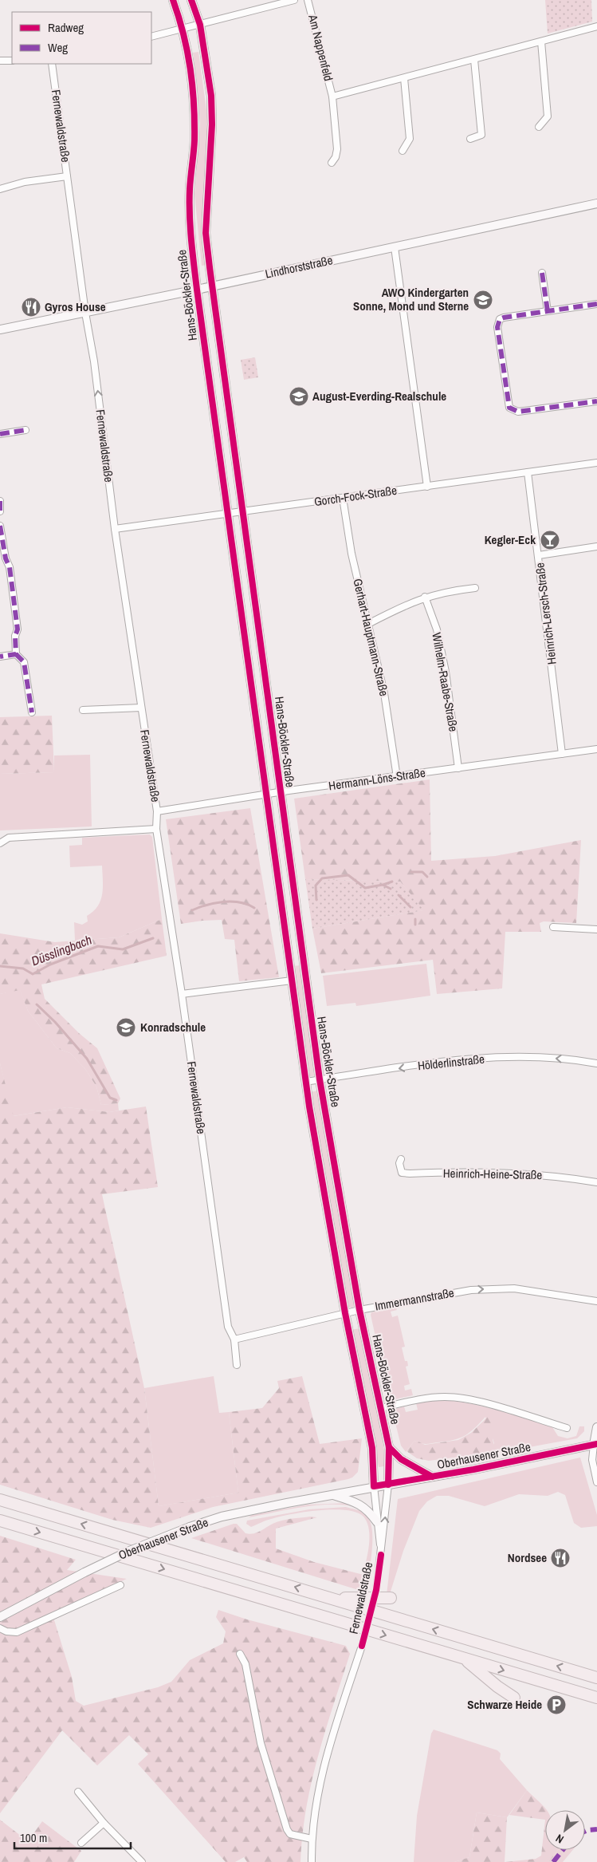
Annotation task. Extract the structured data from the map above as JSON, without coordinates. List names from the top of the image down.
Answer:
{
  "streets": {
    "main road": ["Lindhorststraße", "Hans-Böckler-Straße", "Oberhausener Straße"],
    "street": [
      "Am Nappenfeld",
      "Fernewaldstraße",
      "Gorch-Fock-Straße",
      "Heinrich-Lersch-Straße",
      "Gerhart-Hauptmann-Straße",
      "Wilhelm-Raabe-Straße",
      "Hermann-Löns-Straße",
      "Hölderlinstraße",
      "Heinrich-Heine-Straße",
      "Immermannstraße"
    ]
  },
  "crossings": [
    ["Fernewaldstraße", "Lindhorststraße"],
    ["Fernewaldstraße", "Hans-Böckler-Straße"],
    ["Fernewaldstraße", "Gorch-Fock-Straße"],
    ["Fernewaldstraße", "Hermann-Löns-Straße"],
    ["Fernewaldstraße", "Immermannstraße"],
    ["Fernewaldstraße", "Oberhausener Straße"],
    ["Lindhorststraße", "Hans-Böckler-Straße"],
    ["Hans-Böckler-Straße", "Gorch-Fock-Straße"],
    ["Hans-Böckler-Straße", "Hermann-Löns-Straße"],
    ["Hans-Böckler-Straße", "Hölderlinstraße"],
    ["Hans-Böckler-Straße", "Immermannstraße"],
    ["Hans-Böckler-Straße", "Oberhausener Straße"],
    ["Gorch-Fock-Straße", "Heinrich-Lersch-Straße"],
    ["Gorch-Fock-Straße", "Gerhart-Hauptmann-Straße"],
    ["Heinrich-Lersch-Straße", "Hermann-Löns-Straße"],
    ["Gerhart-Hauptmann-Straße", "Hermann-Löns-Straße"],
    ["Wilhelm-Raabe-Straße", "Hermann-Löns-Straße"]
  ],
  "one_way": ["Hölderlinstraße", "Immermannstraße"],
  "water": ["Düsslingbach"],
  "places": {
    "school or university": ["AWO Kindergarten Sonne, Mond und Sterne", "August-Everding-Realschule", "Konradschule"],
    "restaurant": ["Gyros House", "Nordsee"],
    "bar": ["Kegler-Eck"],
    "parking": ["Schwarze Heide"]
  },
  "legend": ["Radweg", "Weg"],
  "scale_bar": "100 m",
  "north": "bottom left"
}
